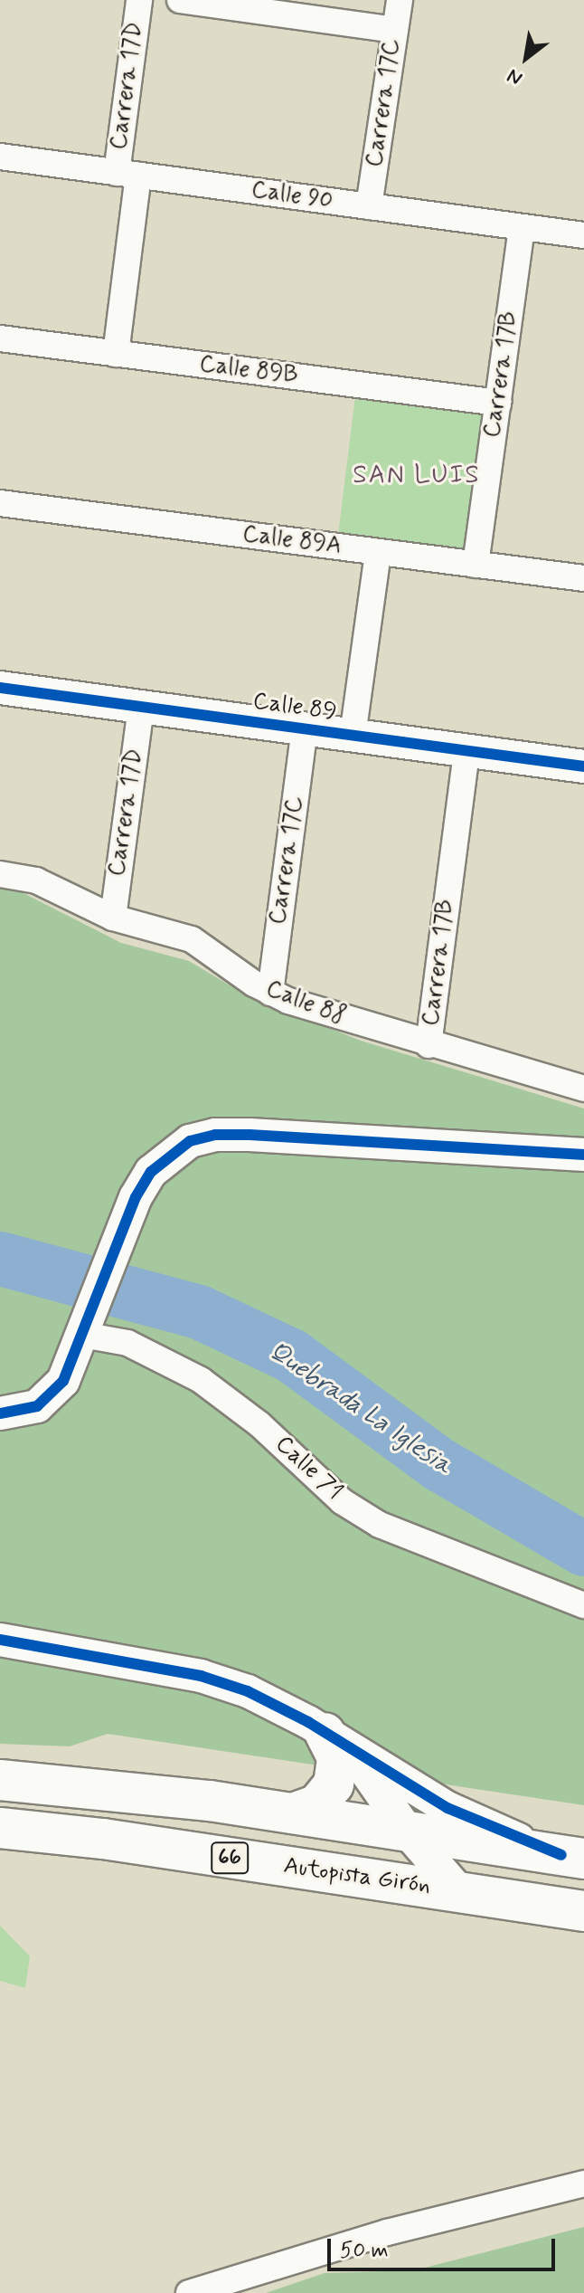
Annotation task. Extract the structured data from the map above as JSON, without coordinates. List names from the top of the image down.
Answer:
{
  "streets": {
    "highway": ["66", "Autopista Girón"],
    "street": [
      "Carrera 17D",
      "Carrera 17C",
      "Calle 90",
      "Calle 89B",
      "Carrera 17B",
      "Calle 89A",
      "Calle 89",
      "Calle 88",
      "Calle 71"
    ]
  },
  "crossings": [
    ["Carrera 17D", "Calle 90"],
    ["Carrera 17D", "Calle 89B"],
    ["Carrera 17D", "Calle 89"],
    ["Carrera 17D", "Calle 88"],
    ["Carrera 17C", "Calle 90"],
    ["Carrera 17C", "Calle 89"],
    ["Carrera 17C", "Calle 88"],
    ["Calle 90", "Carrera 17B"],
    ["Calle 89B", "Carrera 17B"],
    ["Carrera 17B", "Calle 89A"],
    ["Carrera 17B", "Calle 89"],
    ["Carrera 17B", "Calle 88"]
  ],
  "districts": ["SAN LUIS"],
  "water": ["Quebrada La Iglesia"],
  "scale_bar": "50 m",
  "north": "bottom left"
}
